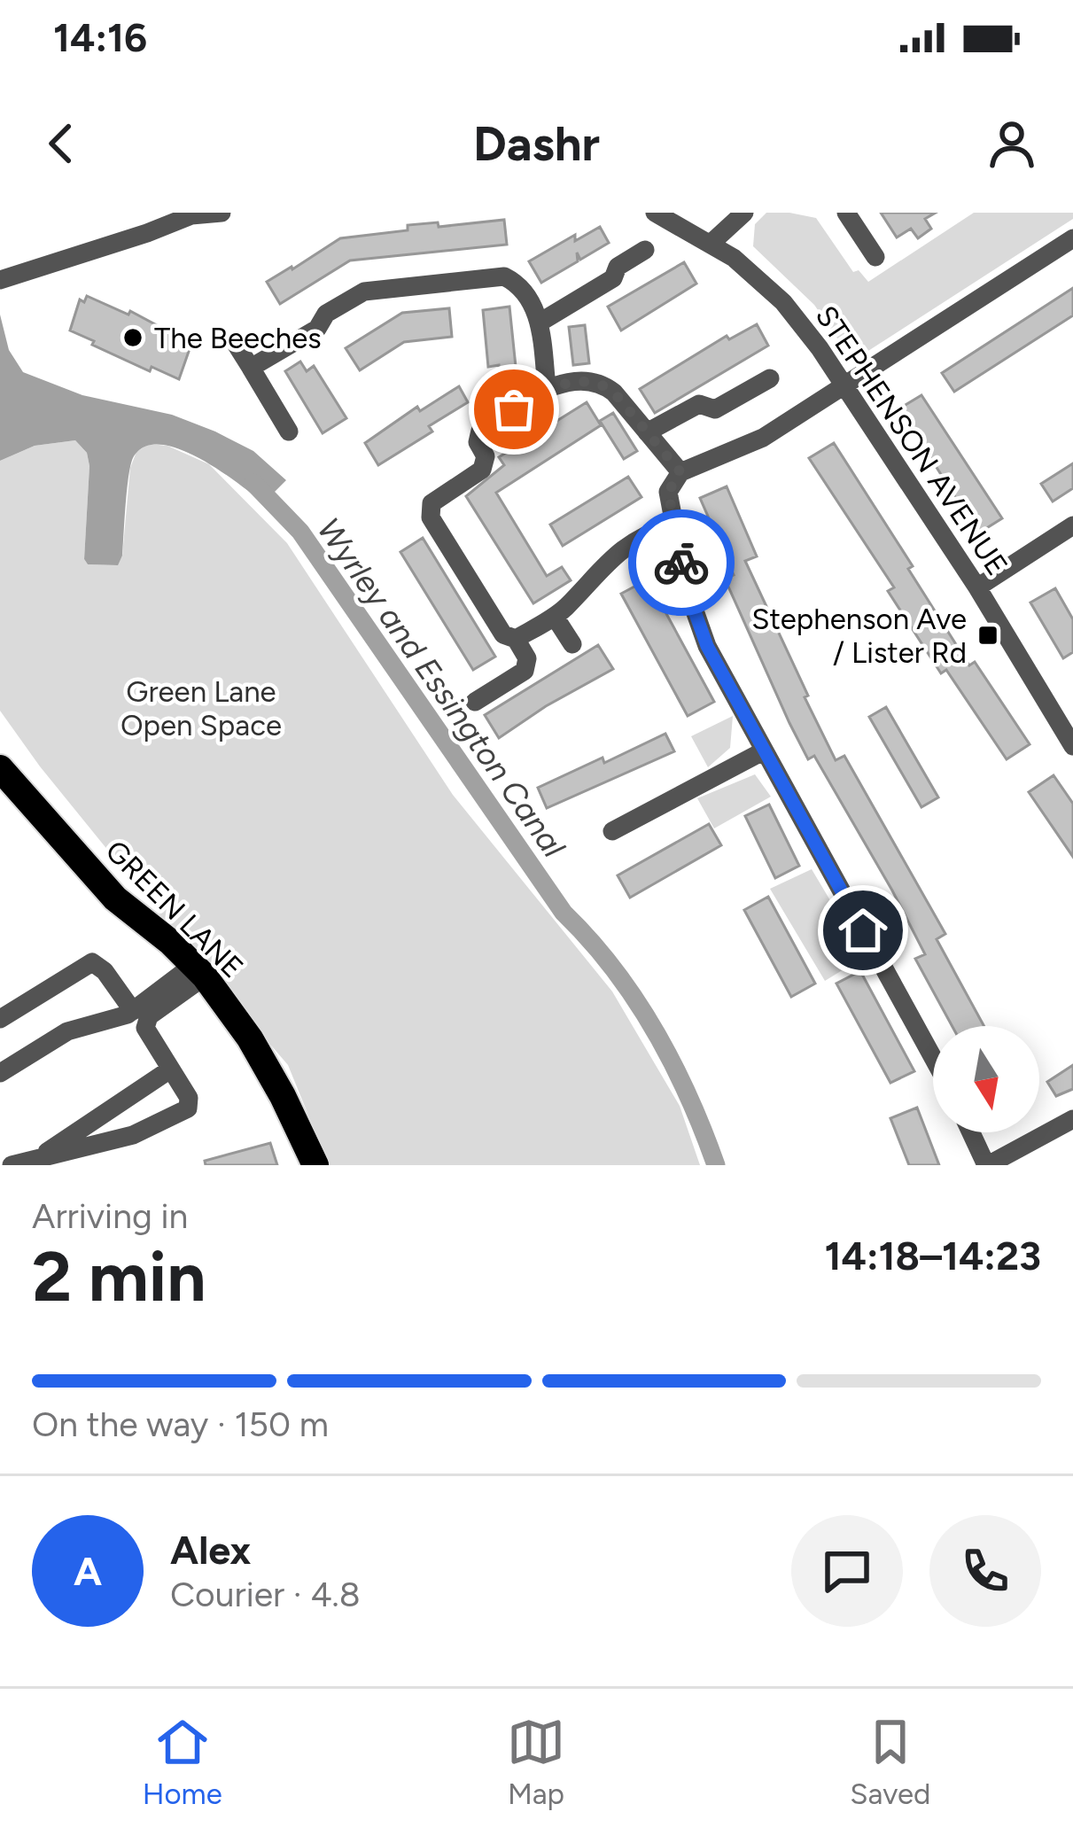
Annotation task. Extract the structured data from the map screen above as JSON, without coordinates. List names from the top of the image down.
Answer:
{
  "streets": {
    "highway": ["GREEN LANE"],
    "street": ["STEPHENSON AVENUE"]
  },
  "water": ["Wyrley and Essington Canal"],
  "parks": ["Green Lane Open Space"],
  "places": {
    "other": ["The Beeches"],
    "transit": ["Stephenson Ave / Lister Rd"]
  },
  "north": "bottom",
  "page": {
    "status": "14:16",
    "header": "Dashr",
    "heading": ["2 min", "Arriving in", "14:18–14:23"],
    "panel": ["Alex", "Courier · 4.8"],
    "bar": "On the way · 150 m",
    "round": "A",
    "tabs": ["Home", "Map", "Saved"]
  }
}
